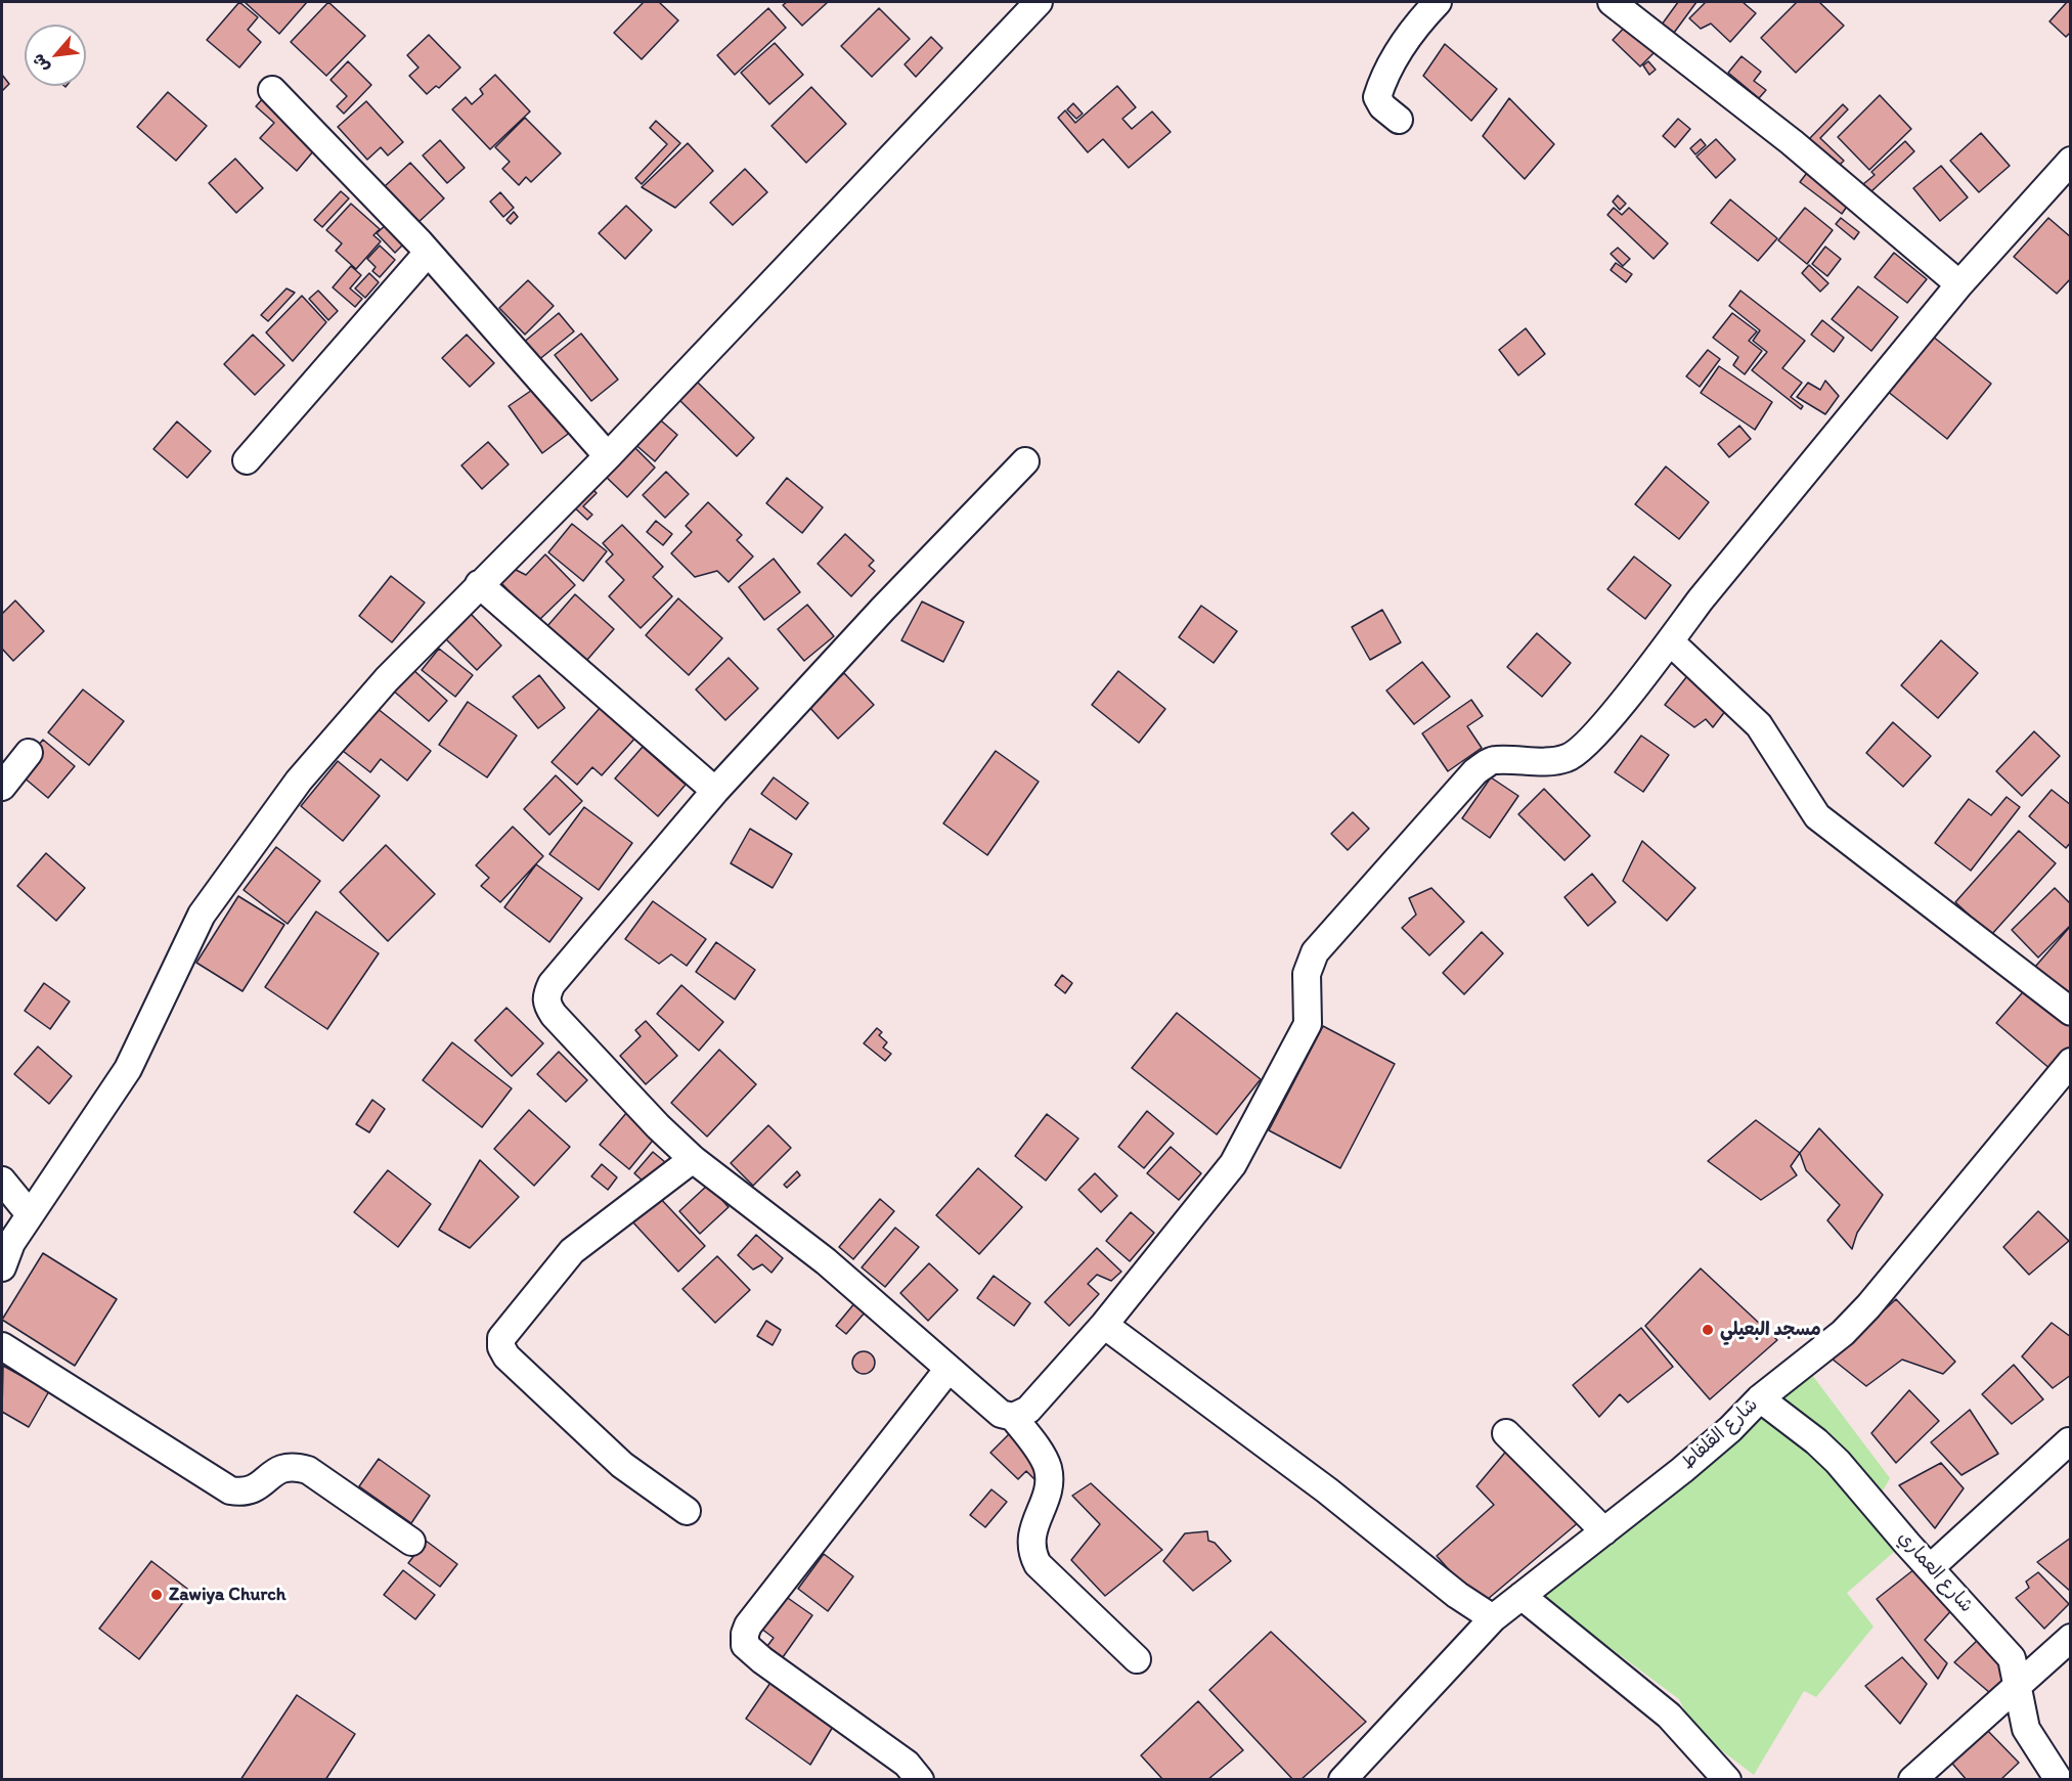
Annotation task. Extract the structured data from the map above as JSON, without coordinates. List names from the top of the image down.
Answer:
{
  "streets": {
    "street": ["شارع القلفاط", "شارع العماري"]
  },
  "crossings": [
    ["شارع القلفاط", "شارع العماري"]
  ],
  "places": ["مسجد البعيلي", "Zawiya Church"],
  "north": "bottom left"
}
